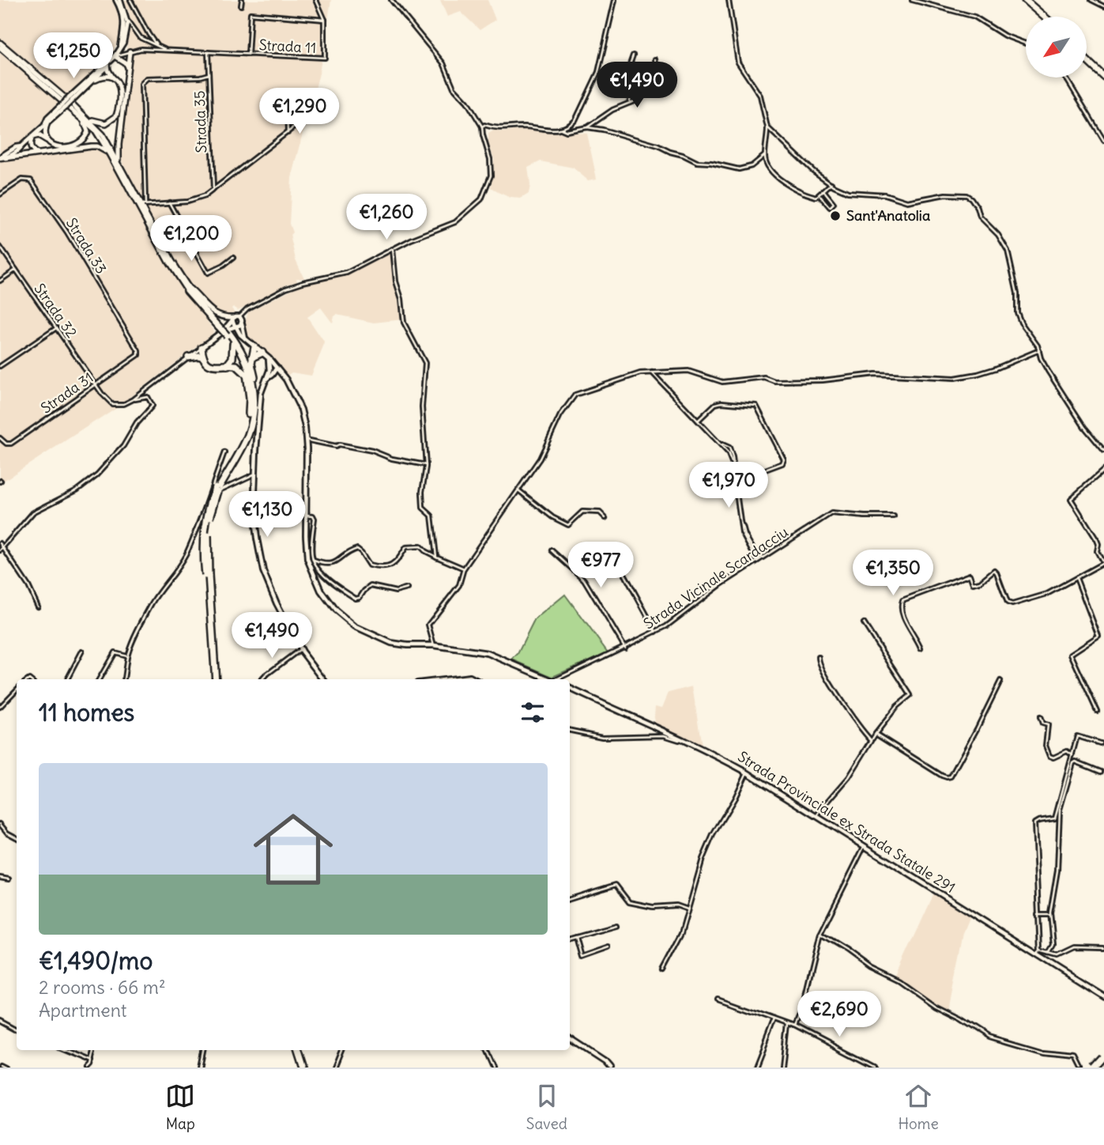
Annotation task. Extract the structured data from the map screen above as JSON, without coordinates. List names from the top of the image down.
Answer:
{
  "streets": {
    "street": [
      "Strada 11",
      "Strada 35",
      "Strada 33",
      "Strada 32",
      "Strada 31",
      "Strada Vicinale Scardacciu",
      "Strada Provinciale ex Strada Statale 291"
    ]
  },
  "crossings": [
    ["Strada 11", "Strada 35"],
    ["Strada 33", "Strada 31"],
    ["Strada 32", "Strada 31"]
  ],
  "places": ["Sant'Anatolia"],
  "north": "bottom left",
  "page": {
    "price": [
      "€1,250",
      "€1,490",
      "€1,290",
      "€1,260",
      "€1,200",
      "€1,970",
      "€1,130",
      "€977",
      "€1,350",
      "€1,490",
      "€2,690"
    ],
    "heading": "11 homes",
    "list": [
      {
        "name": "€1,490/mo",
        "note": "2 rooms · 66 m² · Apartment"
      }
    ],
    "tabs": ["Map", "Saved", "Home"]
  }
}
